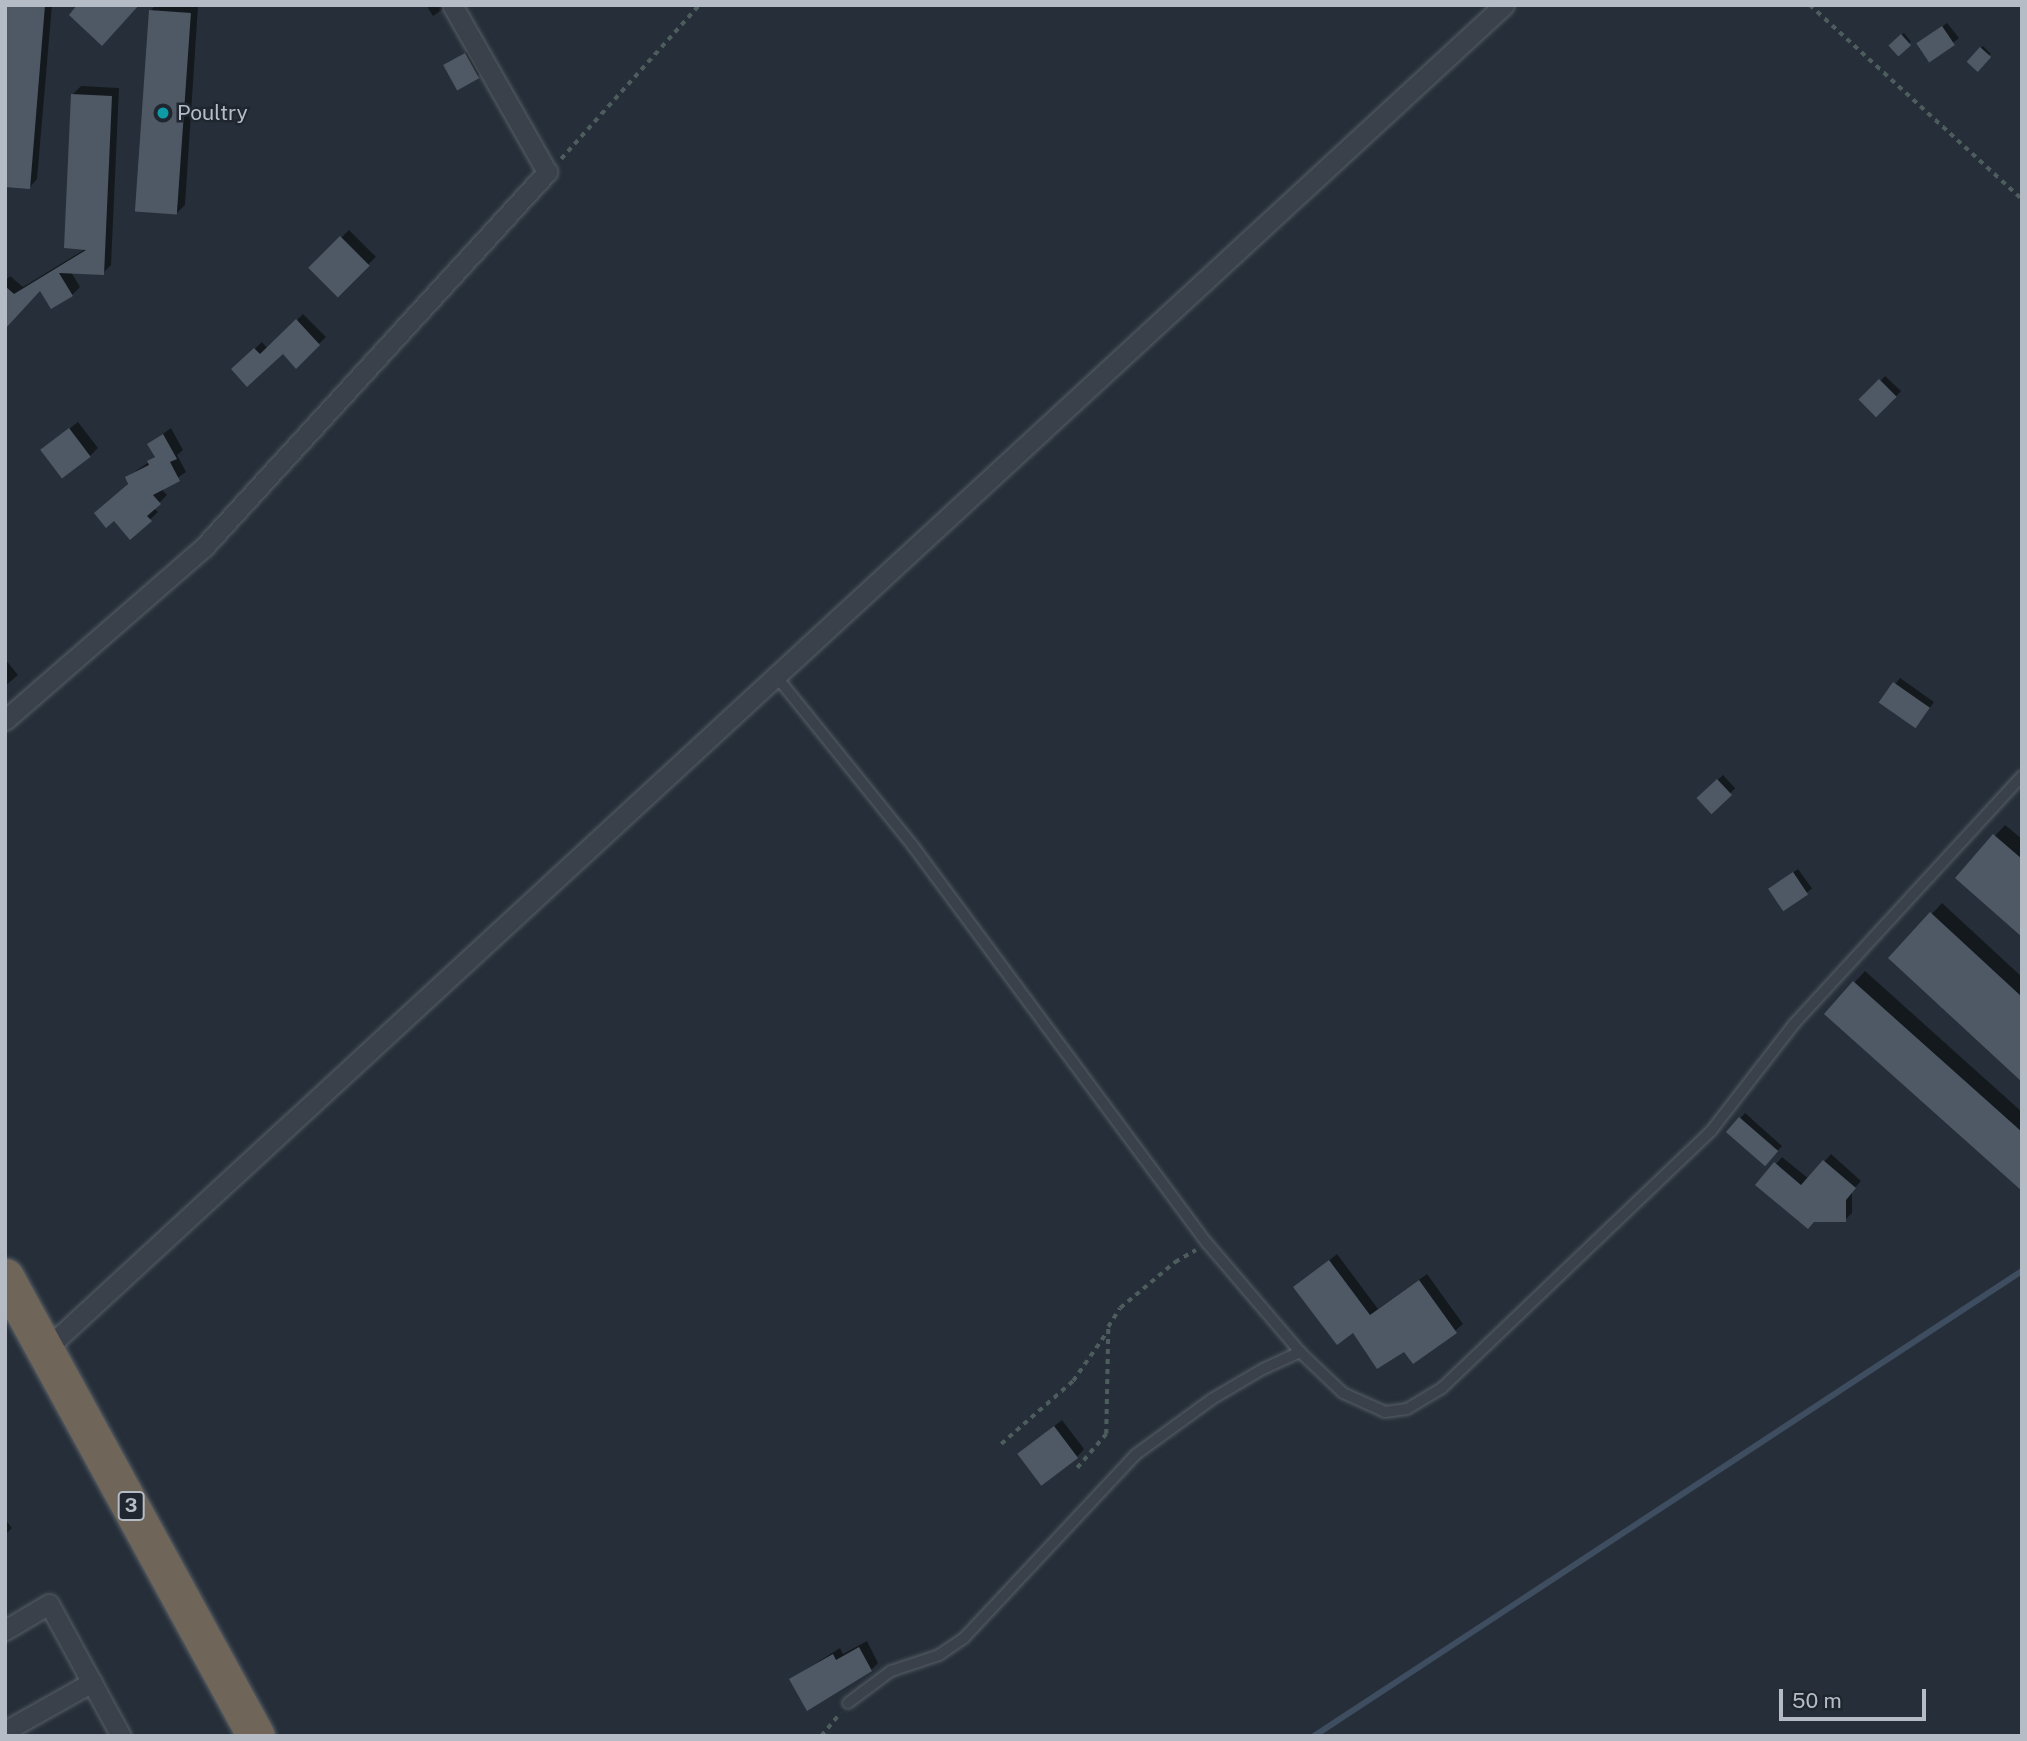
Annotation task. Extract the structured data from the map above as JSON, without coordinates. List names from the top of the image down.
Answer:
{
  "streets": {
    "highway": ["3"]
  },
  "places": ["Poultry"],
  "scale_bar": "50 m"
}
